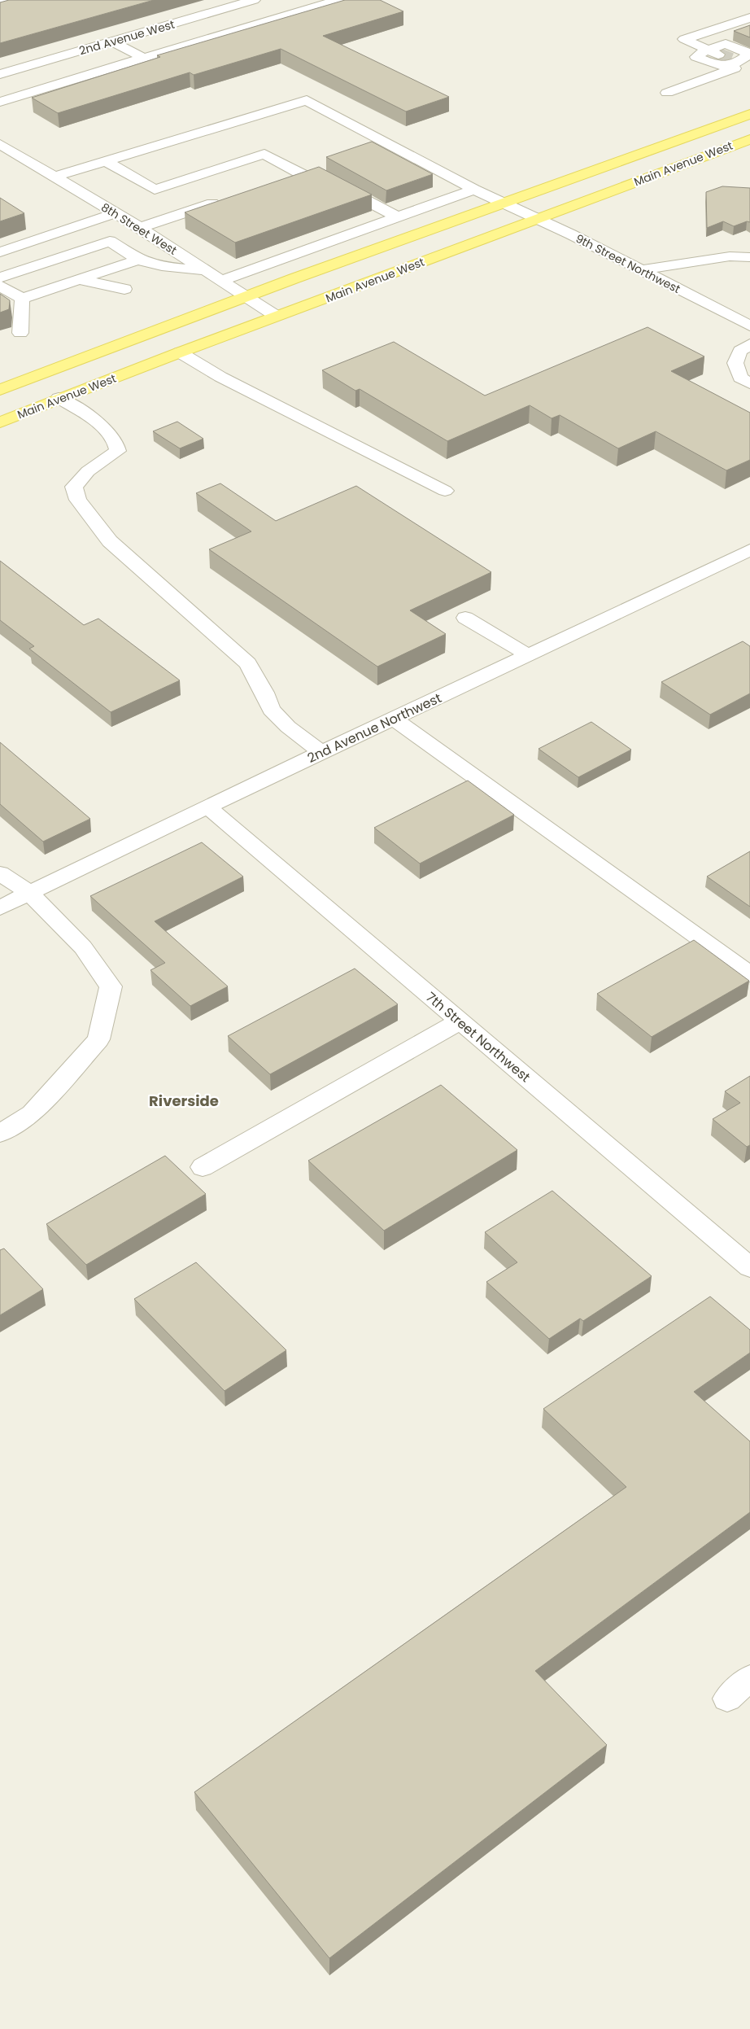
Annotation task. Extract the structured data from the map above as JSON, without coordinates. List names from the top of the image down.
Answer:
{
  "streets": {
    "main road": ["Main Avenue West"],
    "street": [
      "2nd Avenue West",
      "8th Street West",
      "9th Street Northwest",
      "2nd Avenue Northwest",
      "7th Street Northwest"
    ]
  },
  "crossings": [
    ["Main Avenue West", "8th Street West"],
    ["Main Avenue West", "9th Street Northwest"],
    ["8th Street West", "9th Street Northwest"],
    ["2nd Avenue Northwest", "7th Street Northwest"]
  ],
  "districts": ["Riverside"]
}
